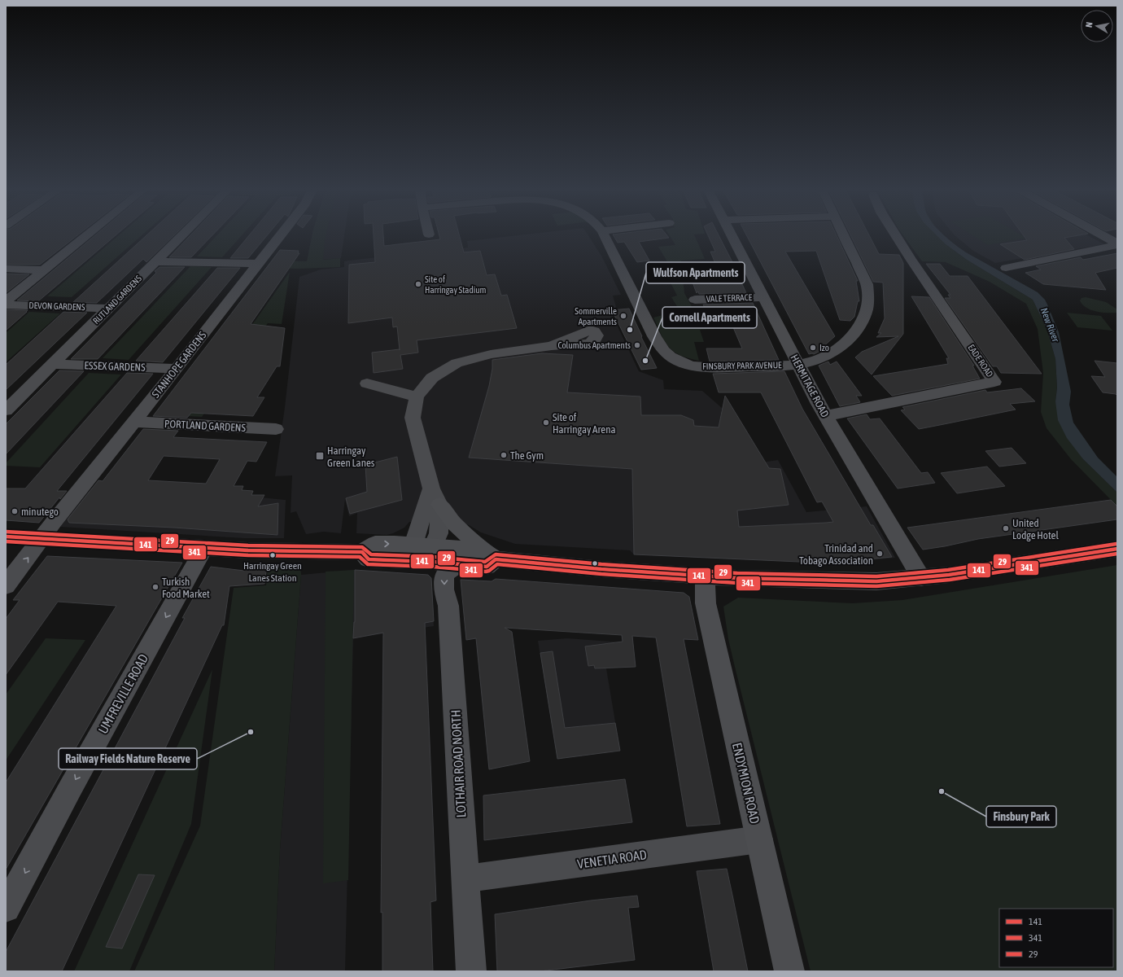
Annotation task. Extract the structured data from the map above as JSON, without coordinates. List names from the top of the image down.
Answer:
{
  "streets": {
    "main road": ["ENDYMION ROAD"],
    "street": [
      "VALE TERRACE",
      "RUTLAND GARDENS",
      "DEVON GARDENS",
      "EADE ROAD",
      "STANHOPE GARDENS",
      "FINSBURY PARK AVENUE",
      "ESSEX GARDENS",
      "HERMITAGE ROAD",
      "PORTLAND GARDENS",
      "UMFREVILLE ROAD",
      "LOTHAIR ROAD NORTH",
      "VENETIA ROAD"
    ]
  },
  "crossings": [
    ["VALE TERRACE", "HERMITAGE ROAD"],
    ["RUTLAND GARDENS", "DEVON GARDENS"],
    ["RUTLAND GARDENS", "ESSEX GARDENS"],
    ["EADE ROAD", "HERMITAGE ROAD"],
    ["STANHOPE GARDENS", "ESSEX GARDENS"],
    ["STANHOPE GARDENS", "PORTLAND GARDENS"],
    ["FINSBURY PARK AVENUE", "HERMITAGE ROAD"],
    ["LOTHAIR ROAD NORTH", "VENETIA ROAD"],
    ["ENDYMION ROAD", "VENETIA ROAD"]
  ],
  "one_way": ["UMFREVILLE ROAD", "LOTHAIR ROAD NORTH"],
  "water": ["New River"],
  "places": {
    "other": [
      "Site of Harringay Stadium",
      "Sommerville Apartments",
      "Wulfson Apartments",
      "Columbus Apartments",
      "Izo",
      "Cornell Apartments",
      "Site of Harringay Arena",
      "The Gym",
      "minutego",
      "United Lodge Hotel",
      "Trinidad and Tobago Association",
      "Harringay Green Lanes Station",
      "Turkish Food Market",
      "Railway Fields Nature Reserve",
      "Finsbury Park"
    ],
    "transit": ["Harringay Green Lanes"]
  },
  "lines": ["transit line 29", "transit line 141", "transit line 341"],
  "legend": ["141", "341", "29"],
  "north": "left"
}
